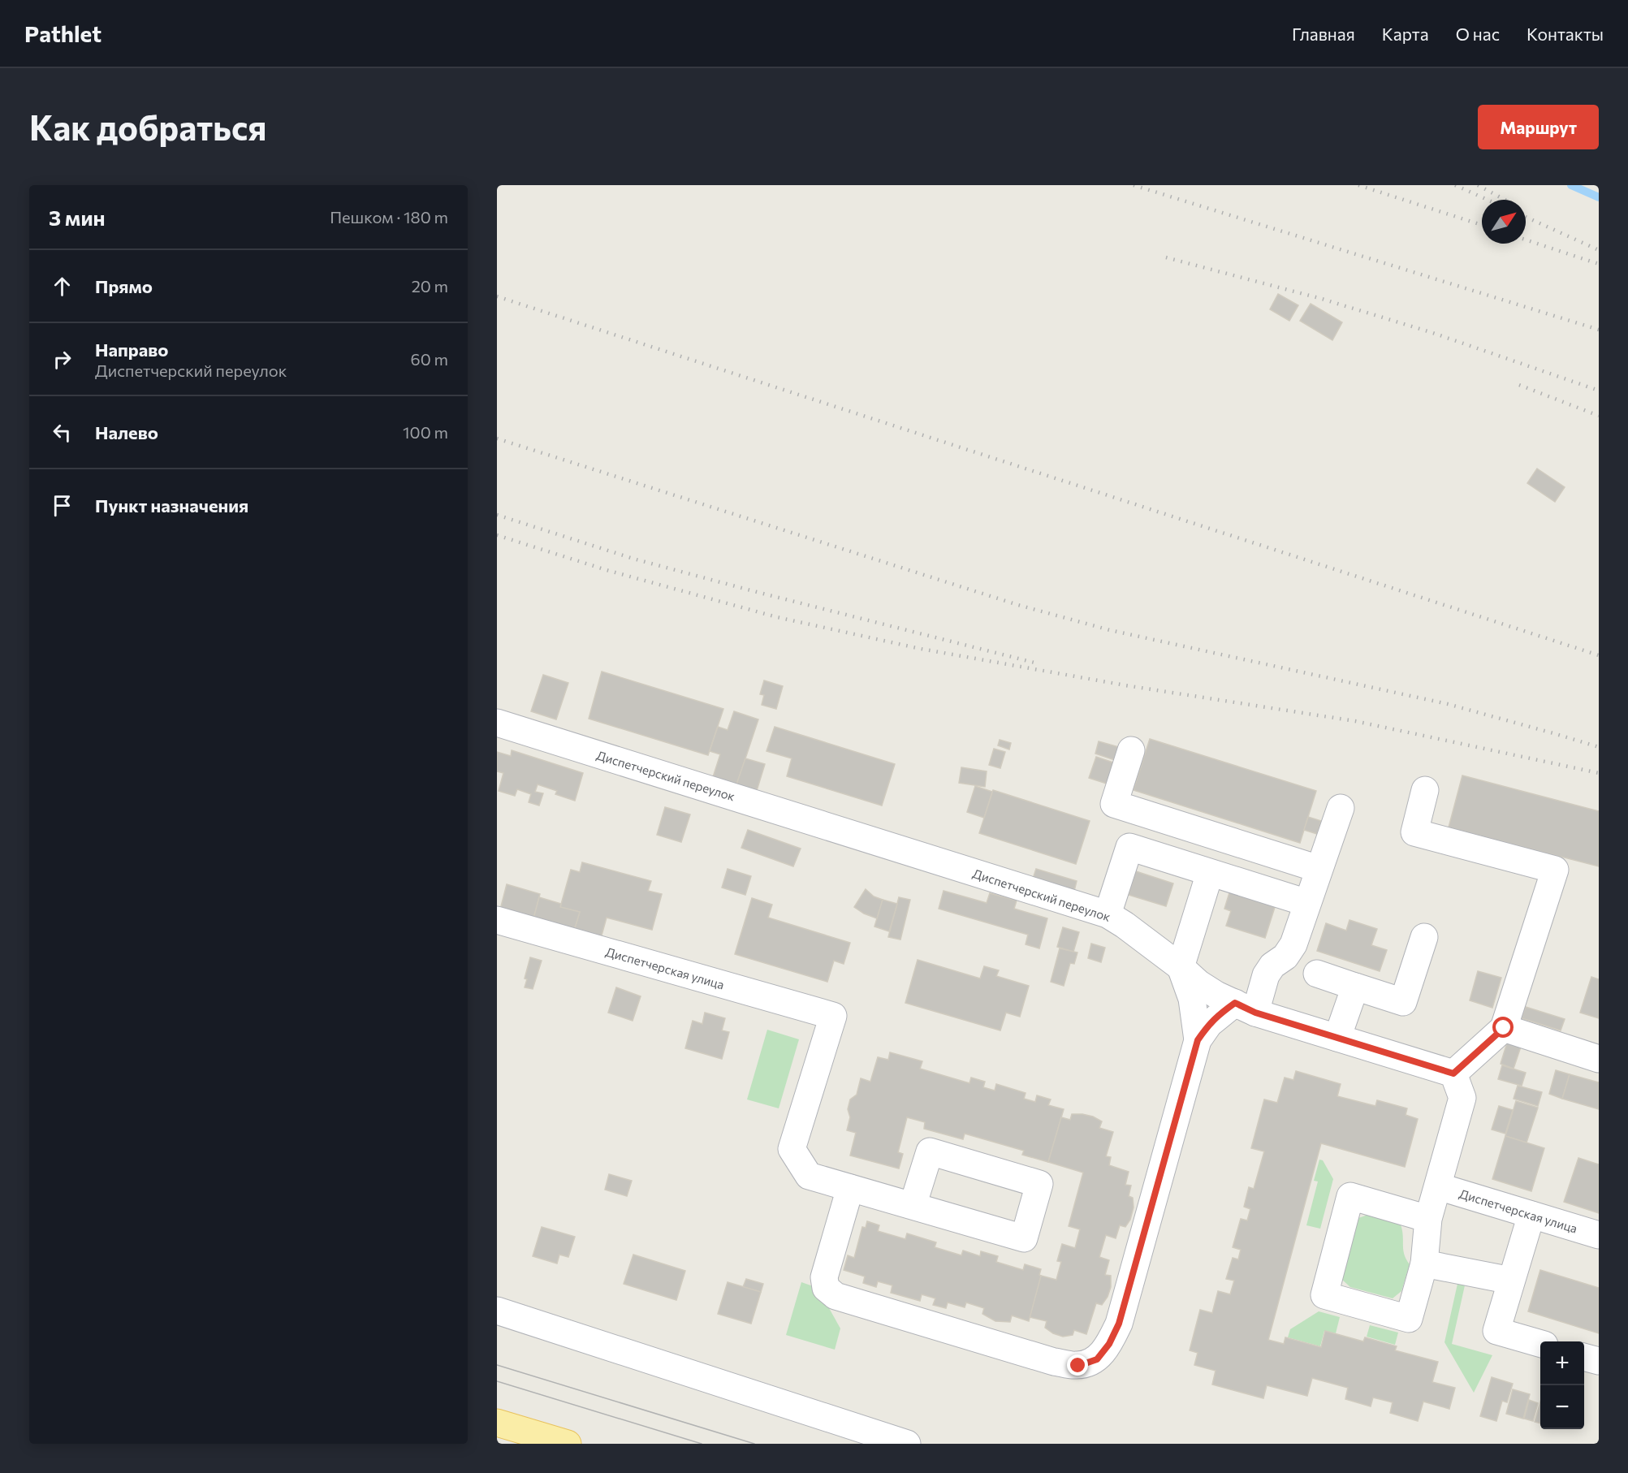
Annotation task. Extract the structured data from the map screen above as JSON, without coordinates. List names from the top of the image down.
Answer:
{
  "streets": {
    "street": ["Диспетчерский переулок", "Диспетчерская улица"]
  },
  "north": "top right",
  "page": {
    "header": "Pathlet",
    "nav": [
      "Главная",
      "Карта",
      "О нас",
      "Контакты"
    ],
    "buttons": "Маршрут",
    "title": "Как добраться",
    "heading": ["3 мин", "Пешком · 180 m"],
    "list": [
      ["Прямо", "20 m"],
      ["Направо", "Диспетчерский переулок", "60 m"],
      ["Налево", "100 m"],
      "Пункт назначения"
    ],
    "map_buttons": ["+", "−"]
  }
}
